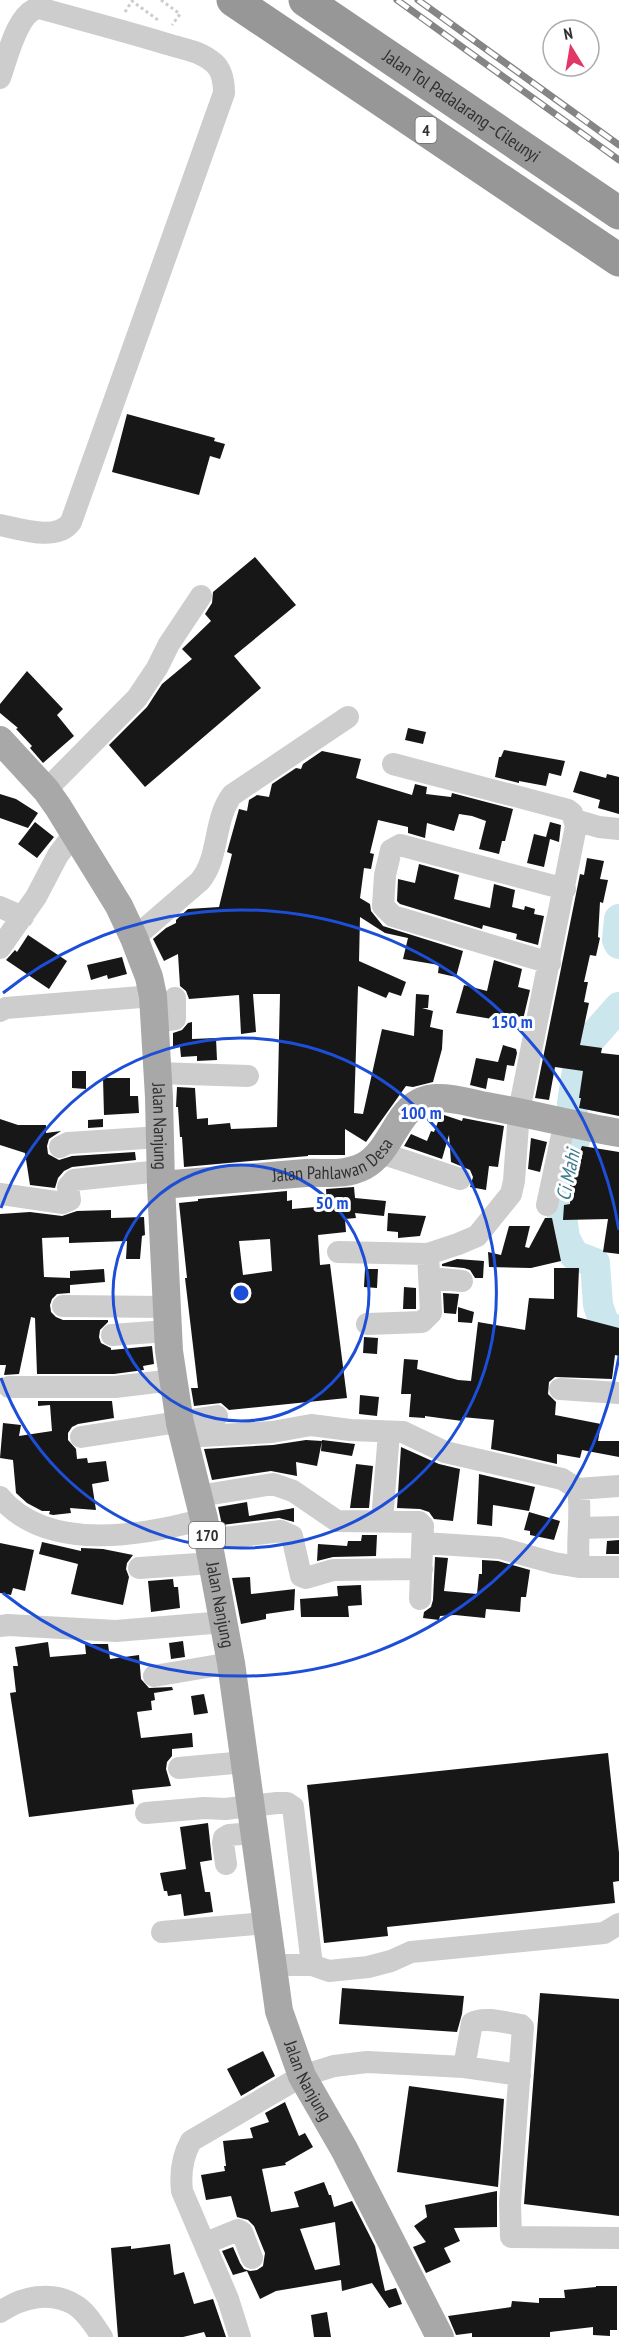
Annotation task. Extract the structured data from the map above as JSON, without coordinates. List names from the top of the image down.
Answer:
{
  "streets": {
    "highway": ["Jalan Tol Padalarang–Cileunyi", "4"],
    "main road": ["Jalan Nanjung", "Jalan Pahlawan Desa", "170"]
  },
  "crossings": [
    ["Jalan Nanjung", "Jalan Pahlawan Desa"]
  ],
  "water": ["Ci Mahi"],
  "north": "top",
  "rings": ["150 m", "100 m", "50 m"]
}
